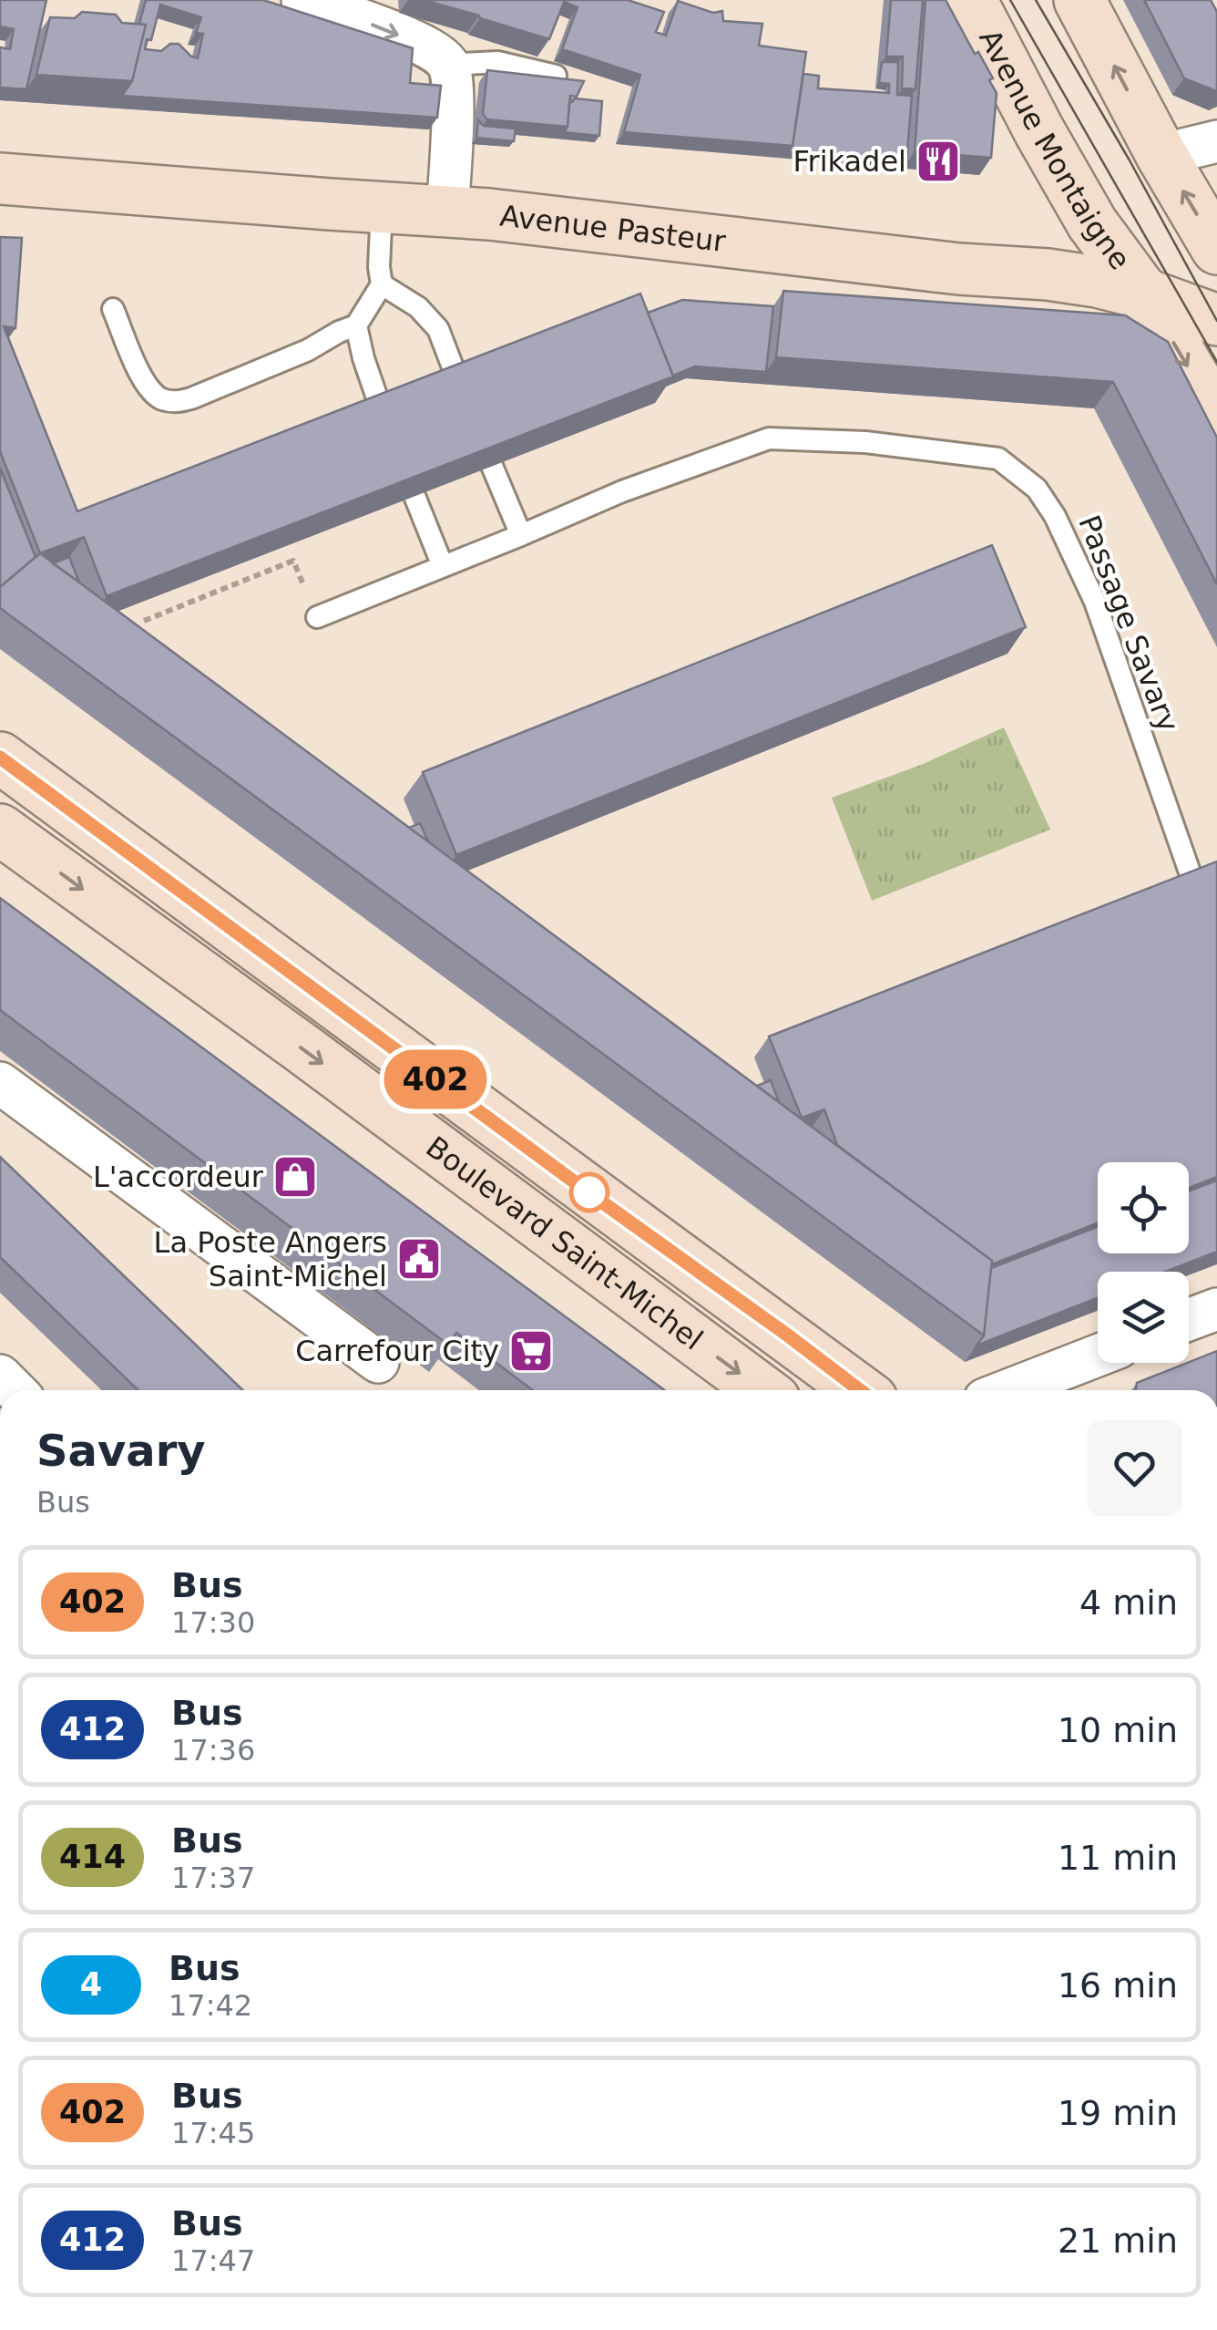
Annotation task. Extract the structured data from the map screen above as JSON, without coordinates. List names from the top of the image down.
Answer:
{
  "streets": {
    "main road": ["Avenue Montaigne", "Avenue Pasteur", "Boulevard Saint-Michel"],
    "lane": ["Passage Savary"]
  },
  "crossings": [
    ["Avenue Montaigne", "Avenue Pasteur"]
  ],
  "places": {
    "restaurant": ["Frikadel"],
    "shop": ["L'accordeur"],
    "public building": ["La Poste Angers Saint-Michel"],
    "supermarket": ["Carrefour City"]
  },
  "lines": ["bus line 402"],
  "page": {
    "on_map": "402",
    "heading": ["Savary", "Bus"],
    "list": [
      {
        "mark": "402",
        "name": "Bus",
        "note": "17:30",
        "value": "4 min"
      },
      {
        "mark": "412",
        "name": "Bus",
        "note": "17:36",
        "value": "10 min"
      },
      {
        "mark": "414",
        "name": "Bus",
        "note": "17:37",
        "value": "11 min"
      },
      {
        "mark": "4",
        "name": "Bus",
        "note": "17:42",
        "value": "16 min"
      },
      {
        "mark": "402",
        "name": "Bus",
        "note": "17:45",
        "value": "19 min"
      },
      {
        "mark": "412",
        "name": "Bus",
        "note": "17:47",
        "value": "21 min"
      }
    ]
  }
}
